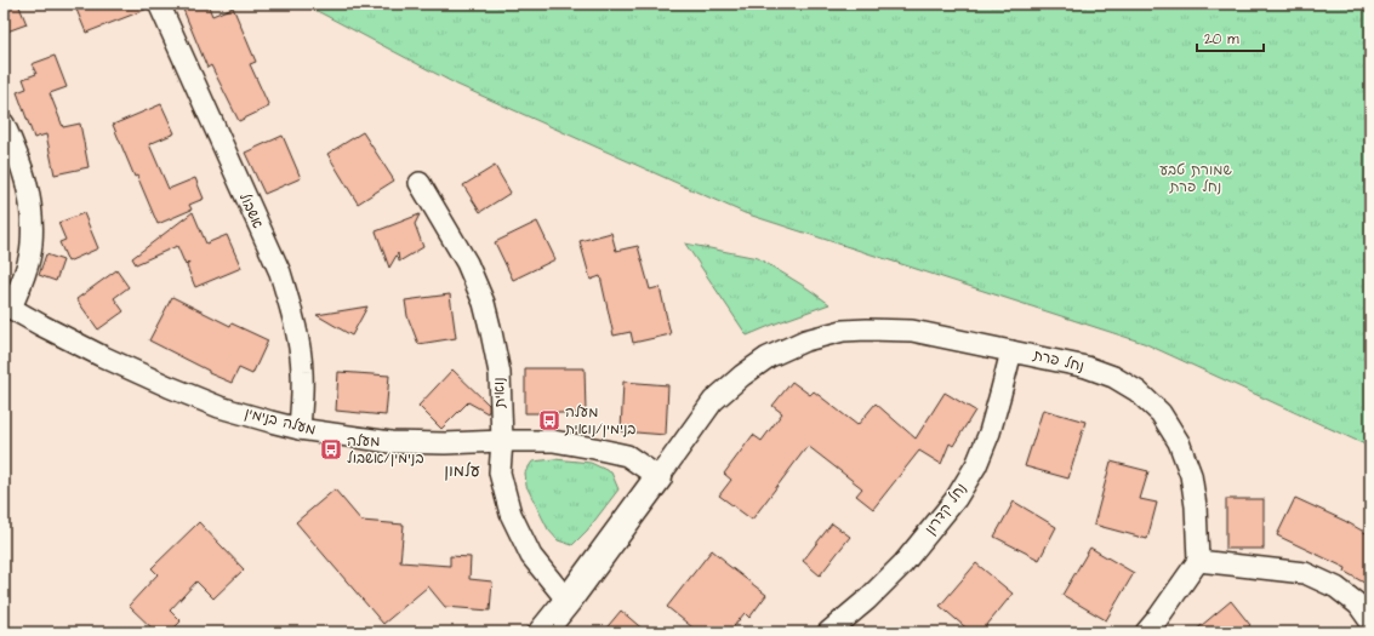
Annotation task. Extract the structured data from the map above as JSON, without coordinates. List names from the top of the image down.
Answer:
{
  "streets": {
    "street": [
      "אשבול",
      "נחל פרת",
      "נואית",
      "מעלה בנימין",
      "נחל קדרון"
    ]
  },
  "crossings": [
    ["אשבול", "מעלה בנימין"],
    ["נחל פרת", "מעלה בנימין"],
    ["נחל פרת", "נחל קדרון"],
    ["נואית", "מעלה בנימין"]
  ],
  "districts": ["עלמון"],
  "parks": ["שמורת טבע נחל פרת"],
  "places": {
    "bus stop": ["מעלה בנימין/נואית", "מעלה בנימין/אשבול"]
  },
  "scale_bar": "20 m"
}
